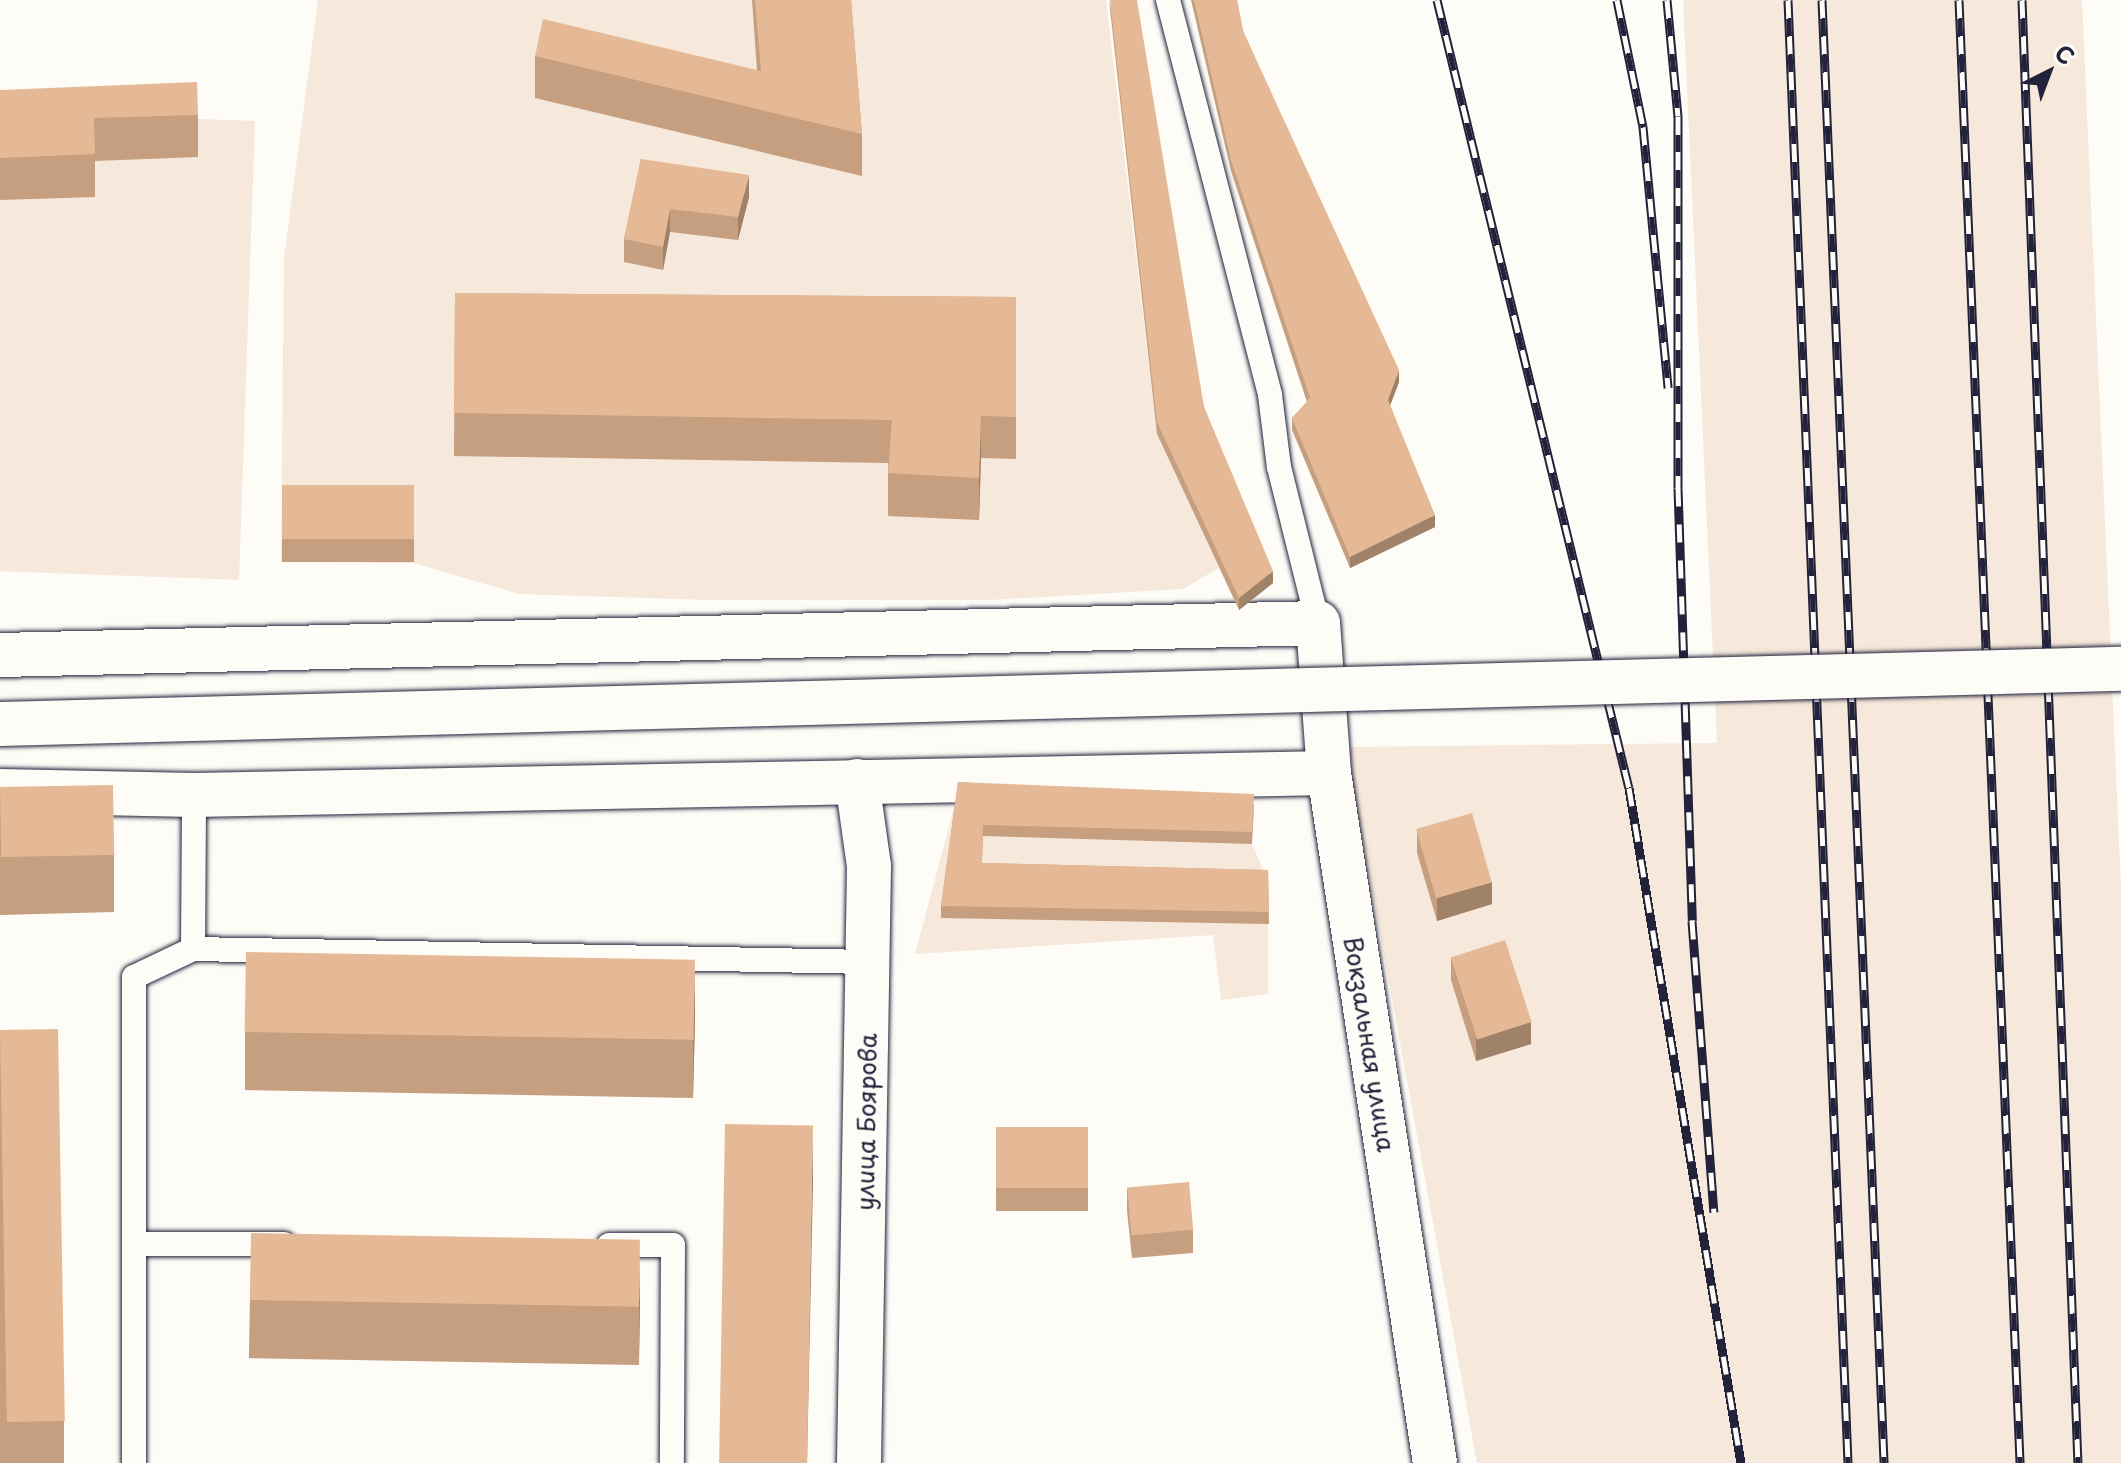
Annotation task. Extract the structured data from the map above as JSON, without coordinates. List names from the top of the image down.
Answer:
{
  "streets": {
    "street": ["Вокзальная улица", "улица Боярова"]
  },
  "north": "top right"
}
